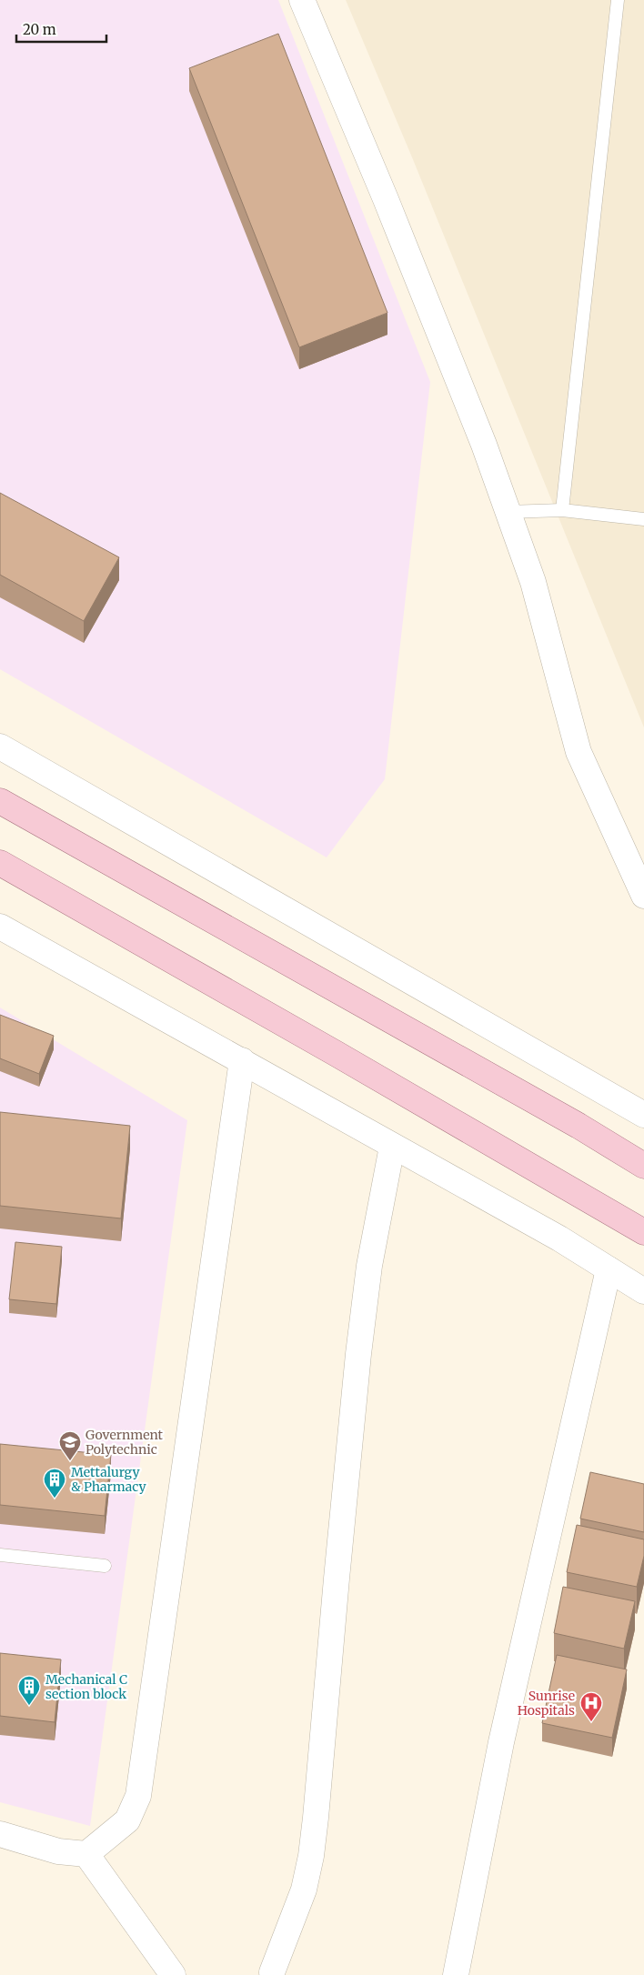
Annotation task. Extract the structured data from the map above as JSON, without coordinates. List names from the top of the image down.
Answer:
{
  "places": {
    "school or university": ["Government Polytechnic"],
    "building": ["Mettalurgy & Pharmacy", "Mechanical C section block"],
    "hospital": ["Sunrise Hospitals"]
  },
  "scale_bar": "20 m"
}
